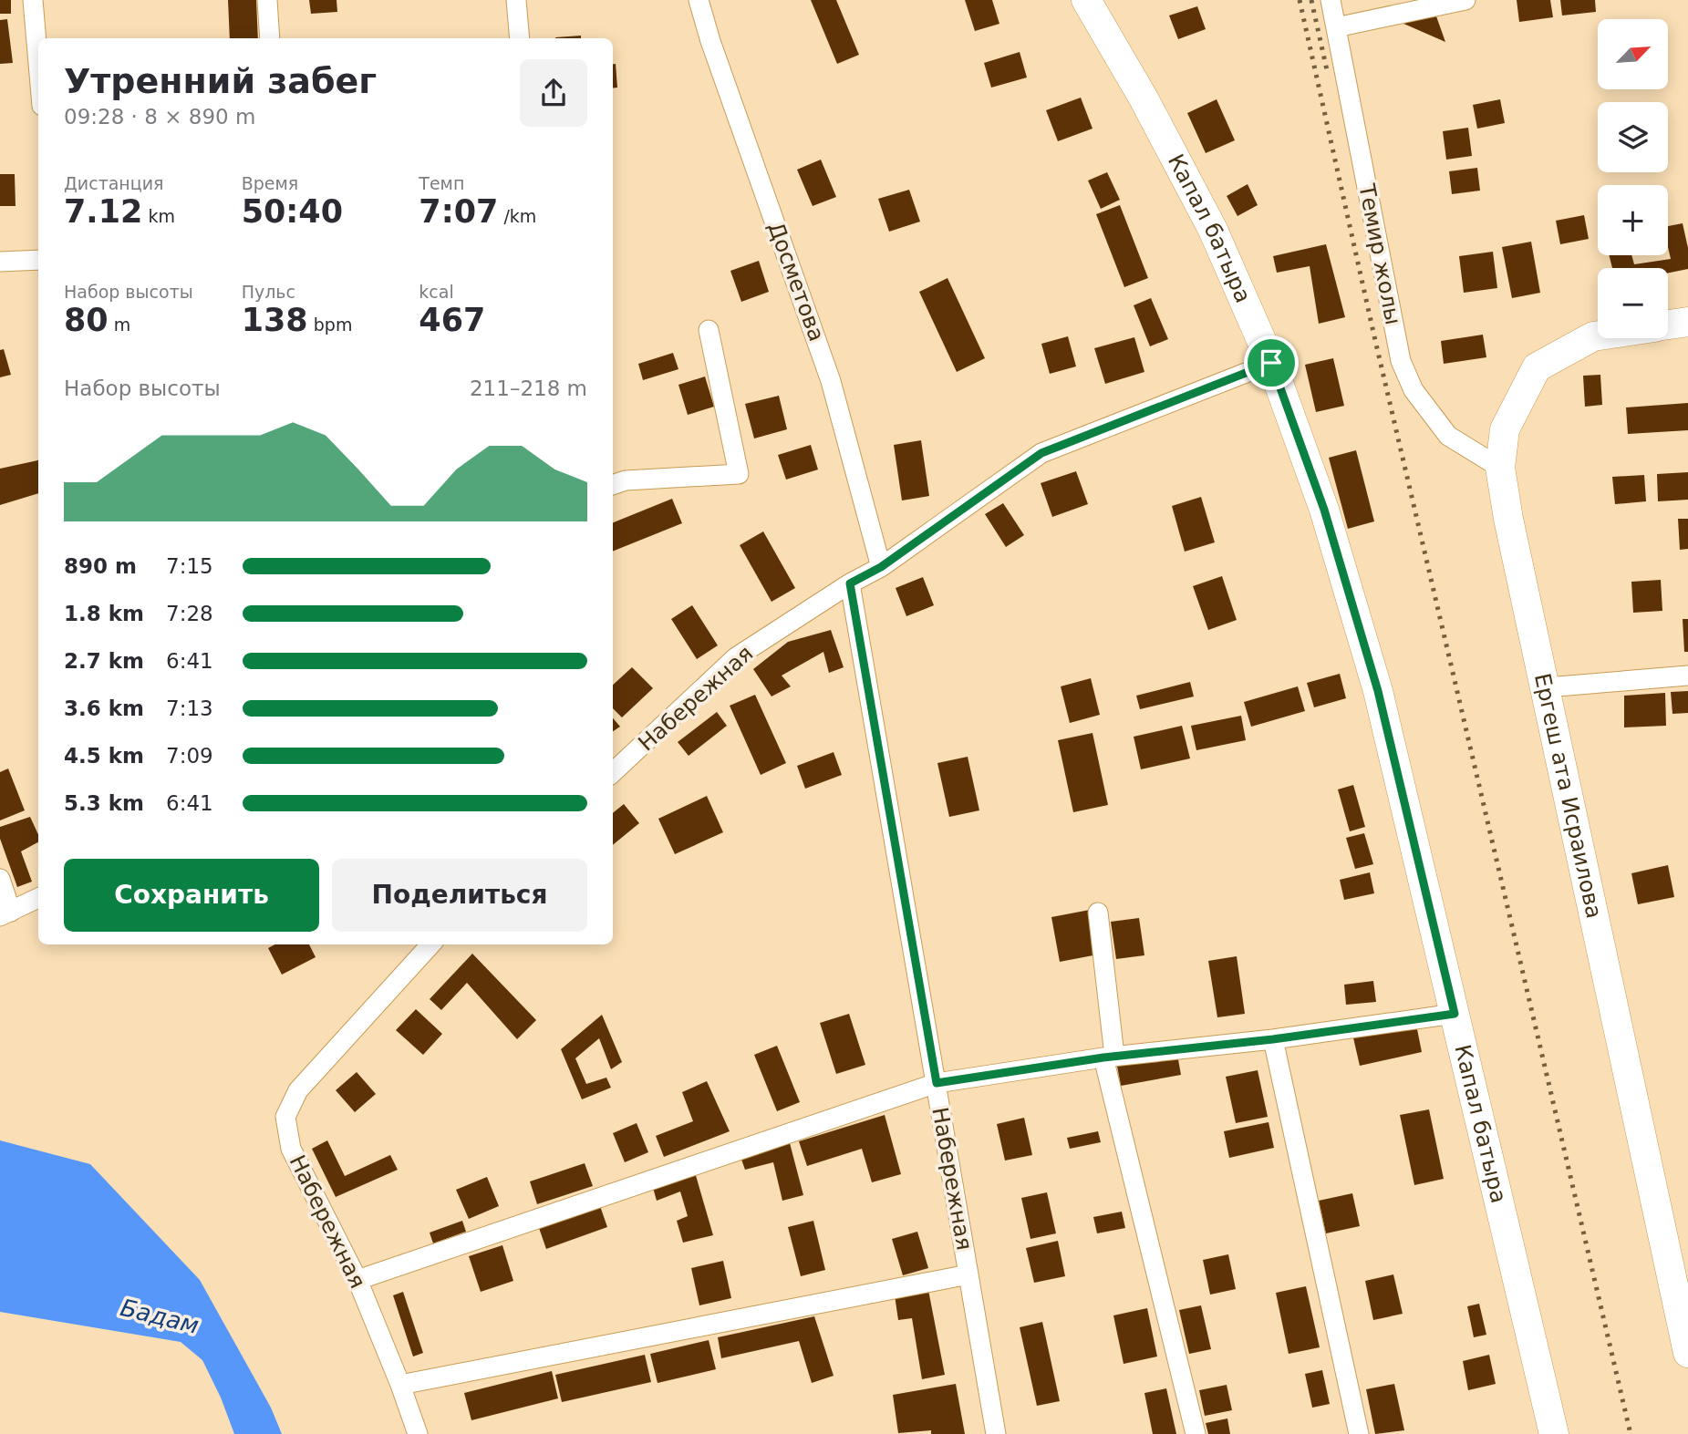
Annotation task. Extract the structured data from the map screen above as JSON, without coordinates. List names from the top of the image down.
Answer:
{
  "streets": {
    "main road": ["Капал батыра", "Ергеш ата Исраилова"],
    "street": ["Темир жолы", "Досметова", "Набережная"]
  },
  "crossings": [
    ["Капал батыра", "Набережная"],
    ["Темир жолы", "Ергеш ата Исраилова"],
    ["Досметова", "Набережная"]
  ],
  "water": ["Бадам"],
  "north": "top right",
  "page": {
    "map_buttons": ["+", "−"],
    "heading": ["Утренний забег", "09:28 · 8 × 890 m"],
    "stats": [
      ["Дистанция", "7.12 km"],
      ["Время", "50:40"],
      ["Темп", "7:07 /km"],
      ["Набор высоты", "80 m"],
      ["Пульс", "138 bpm"],
      ["kcal", "467"]
    ],
    "chart": ["Набор высоты", "211–218 m"],
    "list": [
      {
        "name": "890 m",
        "note": "7:15"
      },
      {
        "name": "1.8 km",
        "note": "7:28"
      },
      {
        "name": "2.7 km",
        "note": "6:41"
      },
      {
        "name": "3.6 km",
        "note": "7:13"
      },
      {
        "name": "4.5 km",
        "note": "7:09"
      },
      {
        "name": "5.3 km",
        "note": "6:41"
      }
    ],
    "buttons": ["Сохранить", "Поделиться"]
  }
}
